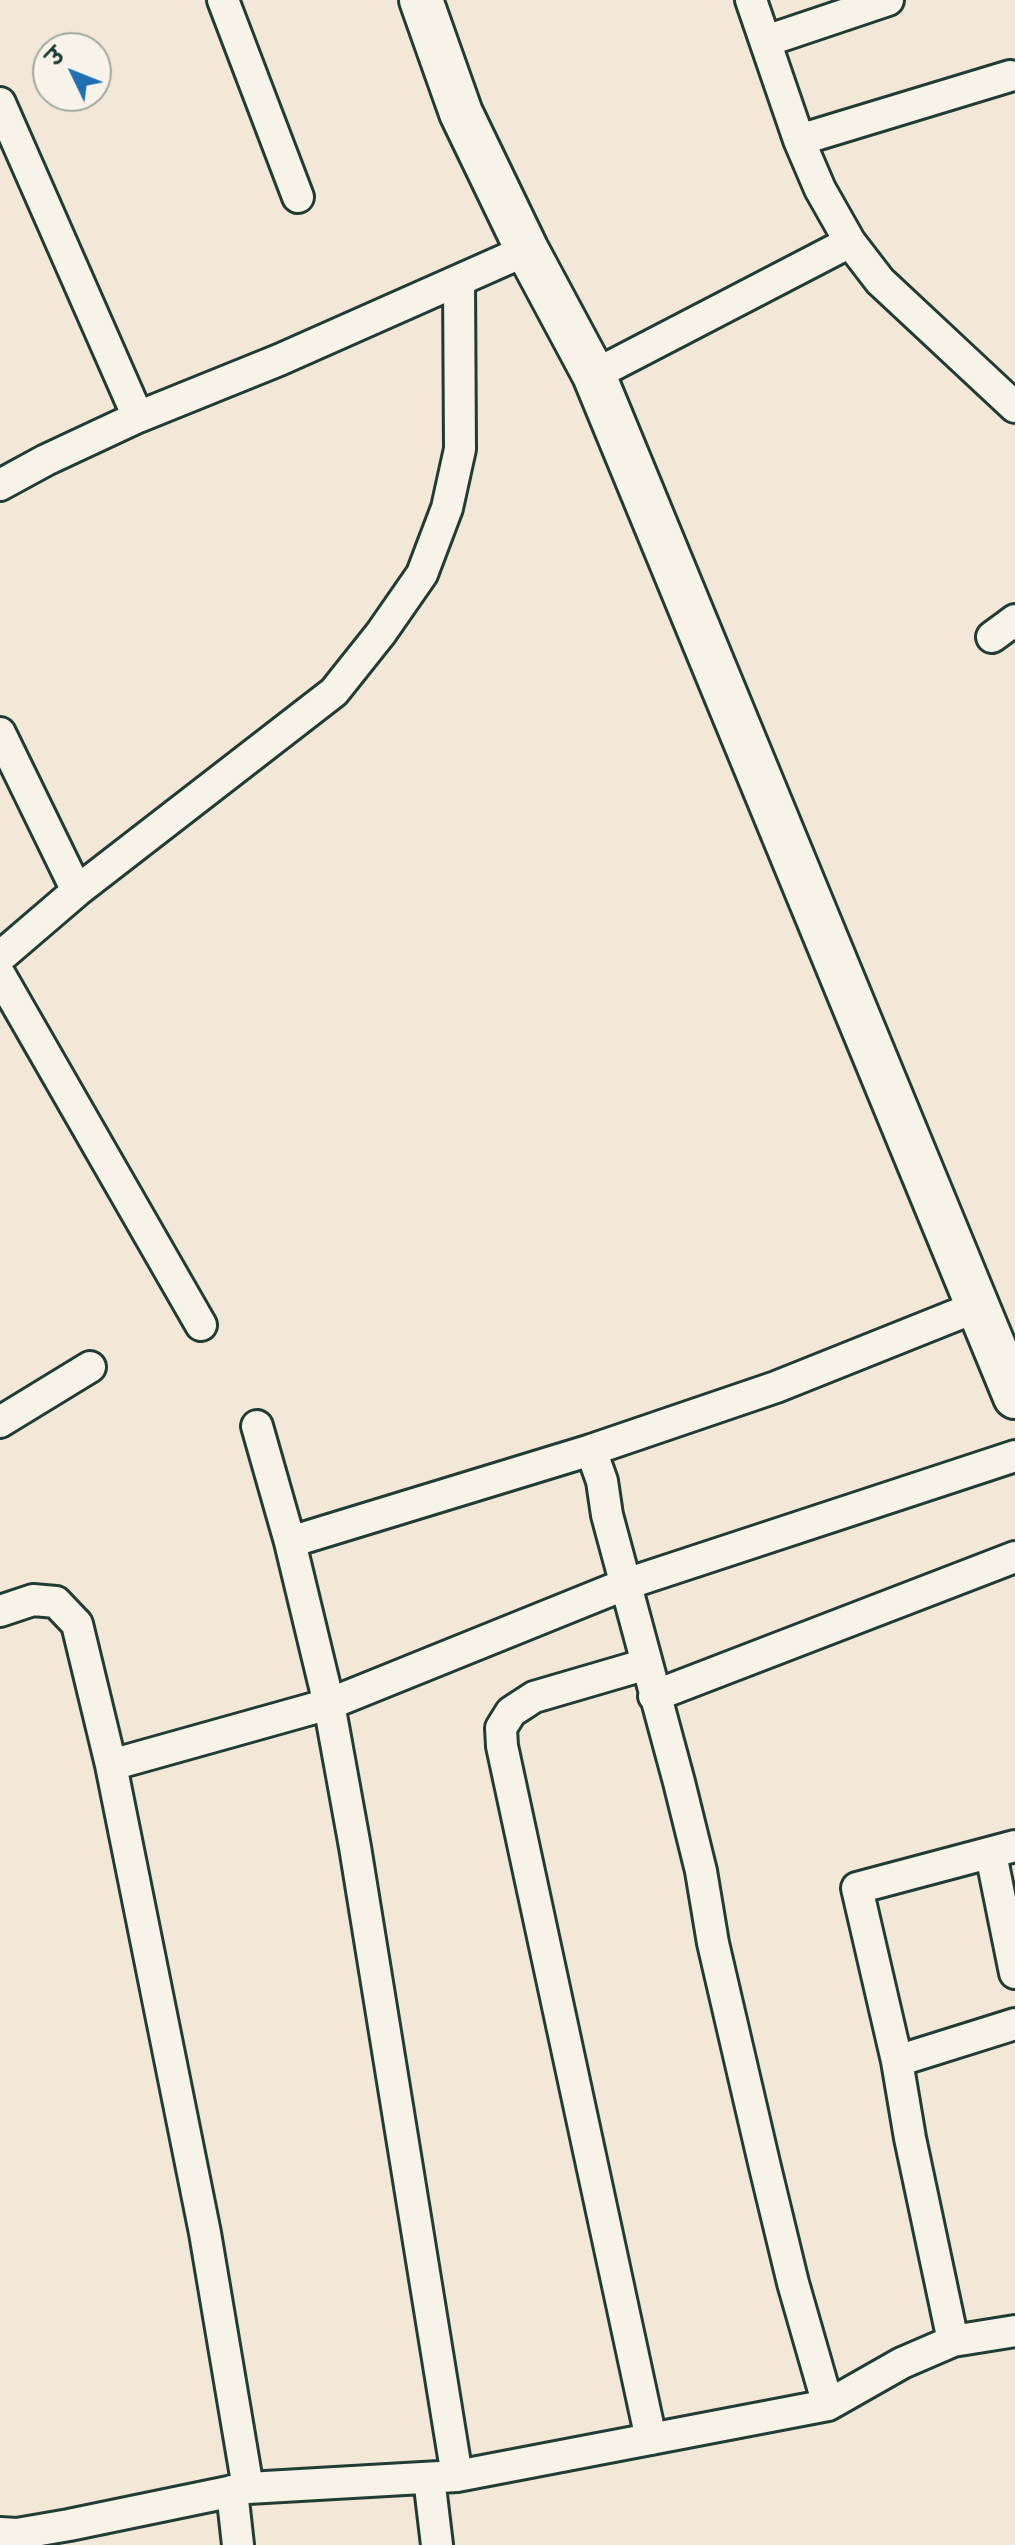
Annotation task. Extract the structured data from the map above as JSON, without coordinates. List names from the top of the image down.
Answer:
{
  "north": "top left"
}
